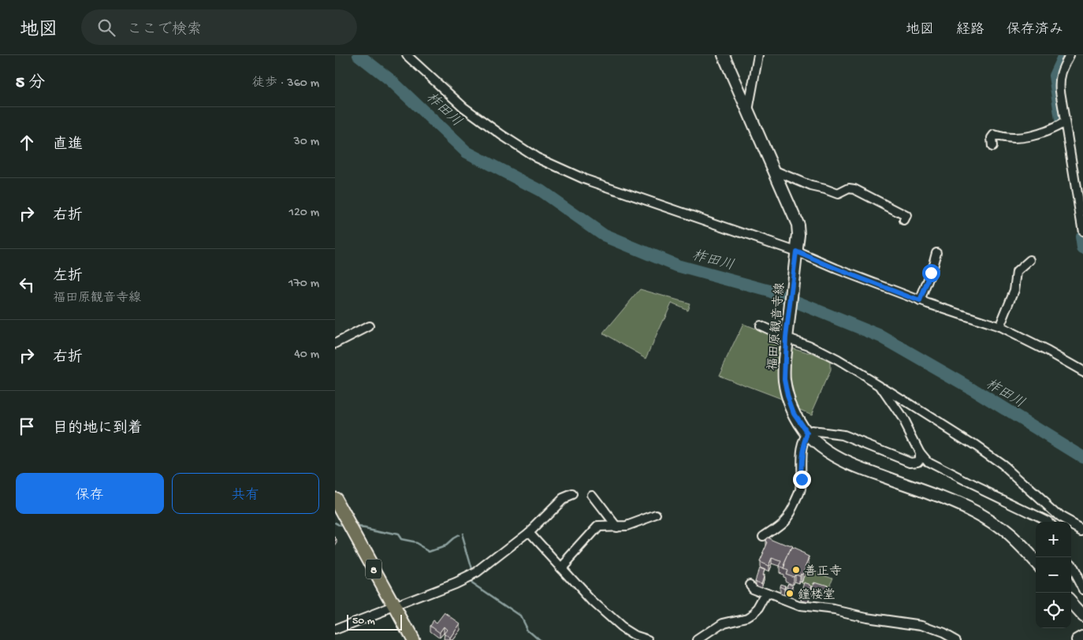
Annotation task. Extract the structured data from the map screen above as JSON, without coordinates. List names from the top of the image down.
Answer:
{
  "streets": {
    "main road": ["福田原観音寺線", "8"]
  },
  "water": ["柞田川"],
  "places": ["善正寺", "鐘楼堂"],
  "scale_bar": "50 m",
  "page": {
    "header": "地図",
    "search": "ここで検索",
    "nav": ["地図", "経路", "保存済み"],
    "heading": ["5 分", "徒歩 · 360 m"],
    "list": [
      ["直進", "30 m"],
      ["右折", "120 m"],
      ["左折", "福田原観音寺線", "170 m"],
      ["右折", "40 m"],
      "目的地に到着"
    ],
    "buttons": ["保存", "共有"],
    "map_buttons": ["+", "−"],
    "scale": "50 m"
  }
}
